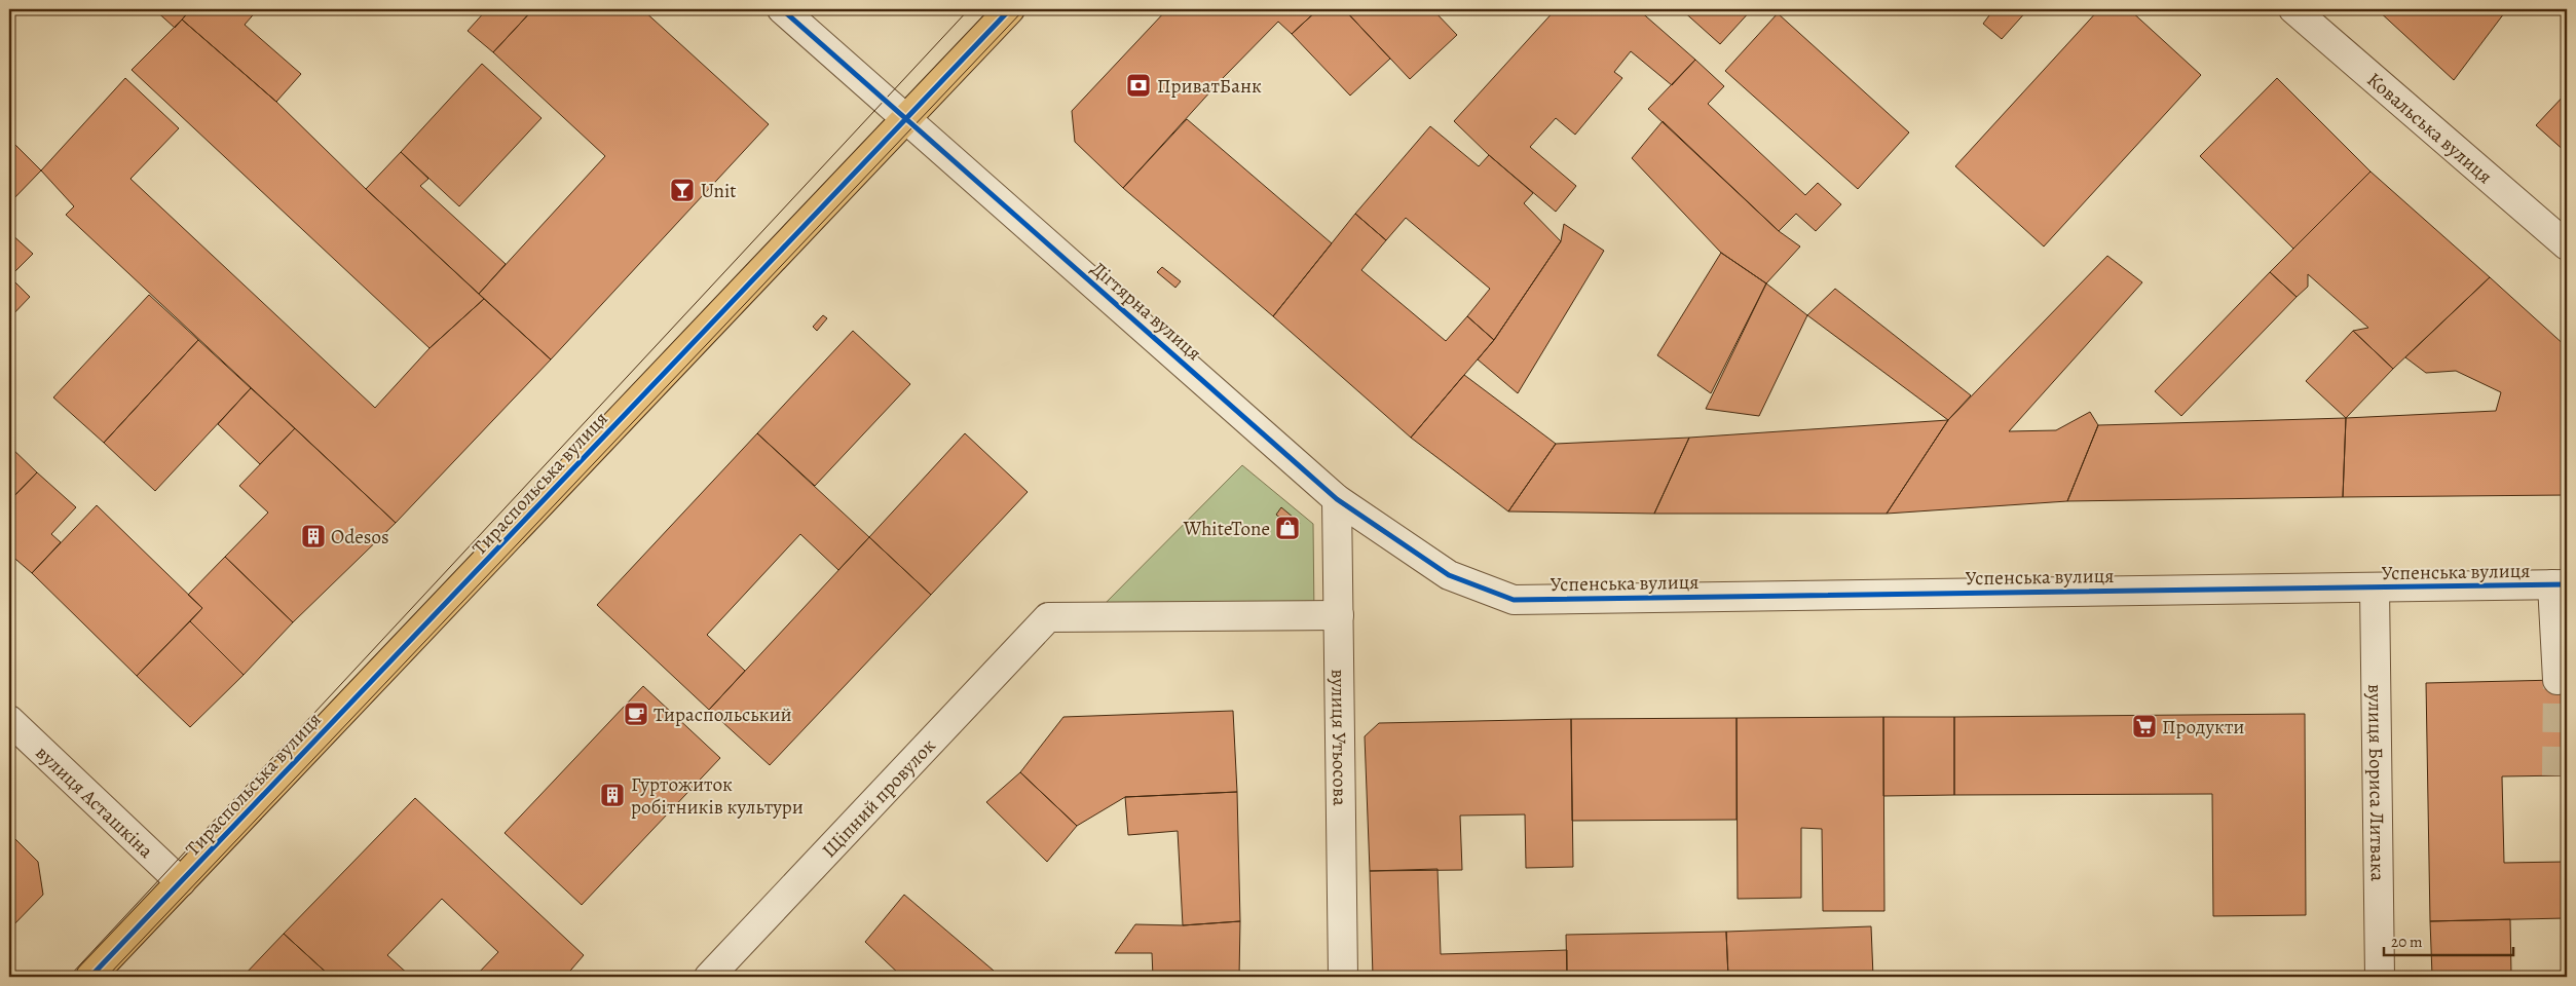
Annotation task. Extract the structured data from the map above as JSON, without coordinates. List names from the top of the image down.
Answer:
{
  "streets": {
    "main road": ["Тираспольська вулиця"],
    "street": [
      "Ковальська вулиця",
      "Дігтярна вулиця",
      "Успенська вулиця",
      "вулиця Утьосова",
      "вулиця Бориса Литвака",
      "Щіпний провулок",
      "вулиця Асташкіна"
    ]
  },
  "crossings": [
    ["Дігтярна вулиця", "Тираспольська вулиця"],
    ["Дігтярна вулиця", "Успенська вулиця"],
    ["Дігтярна вулиця", "вулиця Утьосова"],
    ["Тираспольська вулиця", "вулиця Асташкіна"],
    ["Успенська вулиця", "вулиця Бориса Литвака"],
    ["вулиця Утьосова", "Щіпний провулок"]
  ],
  "places": {
    "bank": ["ПриватБанк"],
    "bar": ["Unit"],
    "shop": ["WhiteTone"],
    "building": ["Odesos", "Гуртожиток робітників культури"],
    "cafe": ["Тираспольський"],
    "supermarket": ["Продукти"]
  },
  "scale_bar": "20 m"
}
